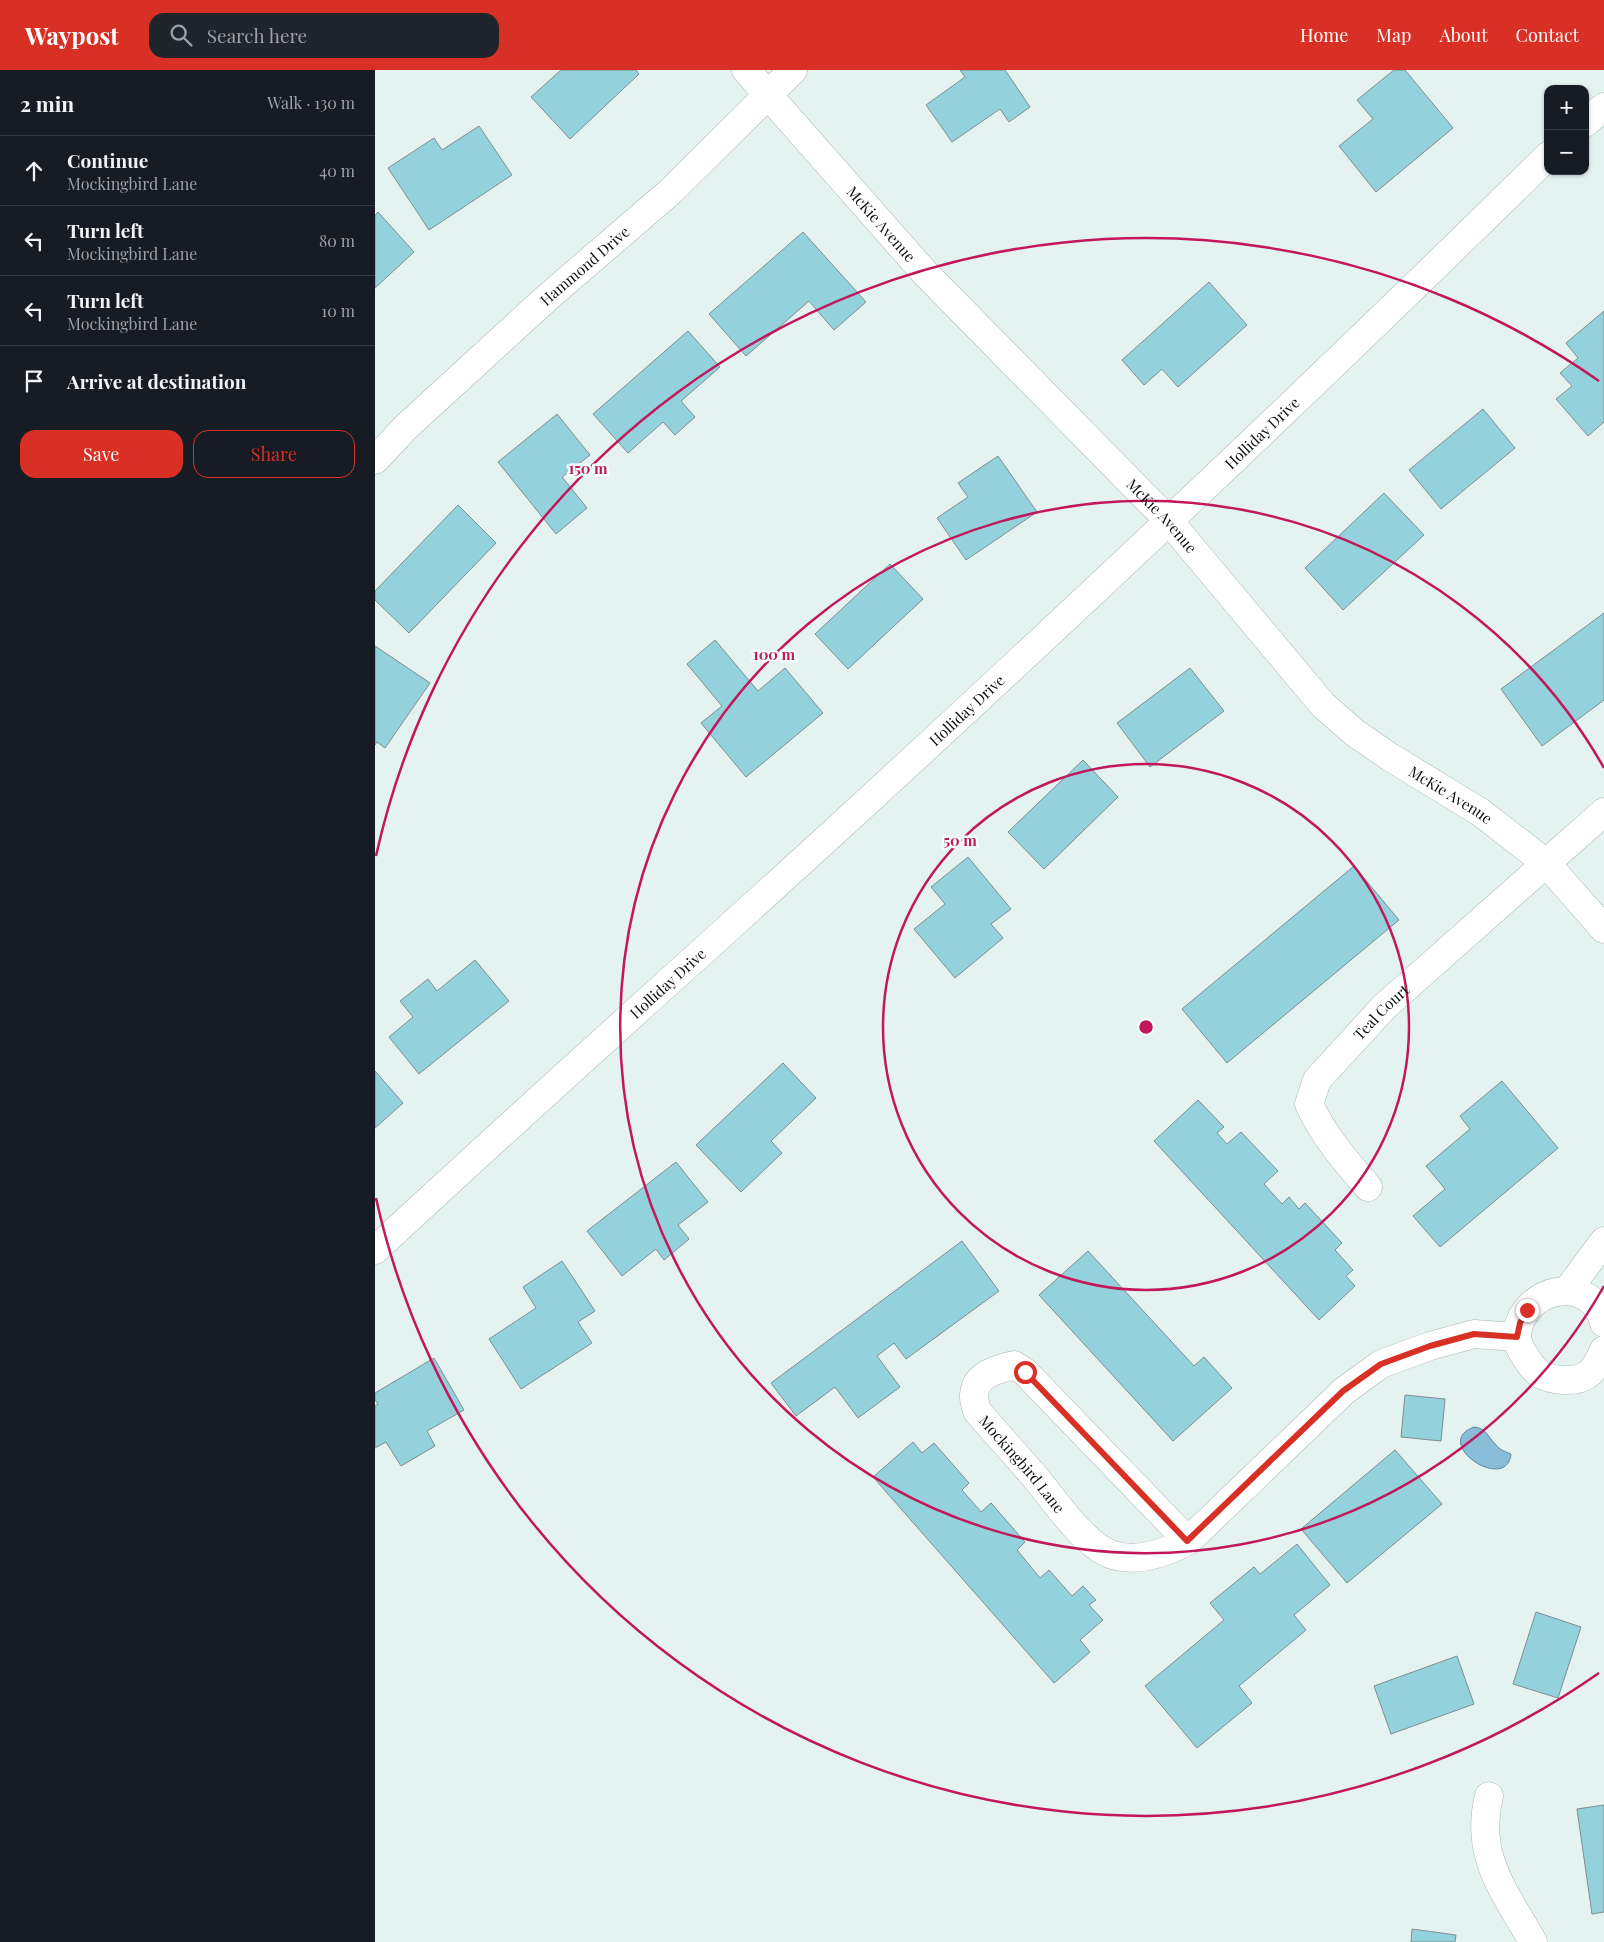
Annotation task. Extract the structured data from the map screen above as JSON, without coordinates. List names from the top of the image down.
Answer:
{
  "streets": {
    "street": [
      "McKie Avenue",
      "Hammond Drive",
      "Holliday Drive",
      "Teal Court",
      "Mockingbird Lane"
    ]
  },
  "crossings": [
    ["McKie Avenue", "Hammond Drive"],
    ["McKie Avenue", "Holliday Drive"],
    ["McKie Avenue", "Teal Court"]
  ],
  "page": {
    "header": "Waypost",
    "search": "Search here",
    "nav": [
      "Home",
      "Map",
      "About",
      "Contact"
    ],
    "heading": ["2 min", "Walk · 130 m"],
    "map_buttons": ["+", "−"],
    "list": [
      ["Continue", "Mockingbird Lane", "40 m"],
      ["Turn left", "Mockingbird Lane", "80 m"],
      ["Turn left", "Mockingbird Lane", "10 m"],
      "Arrive at destination"
    ],
    "buttons": ["Save", "Share"]
  },
  "rings": ["150 m", "100 m", "50 m"]
}
